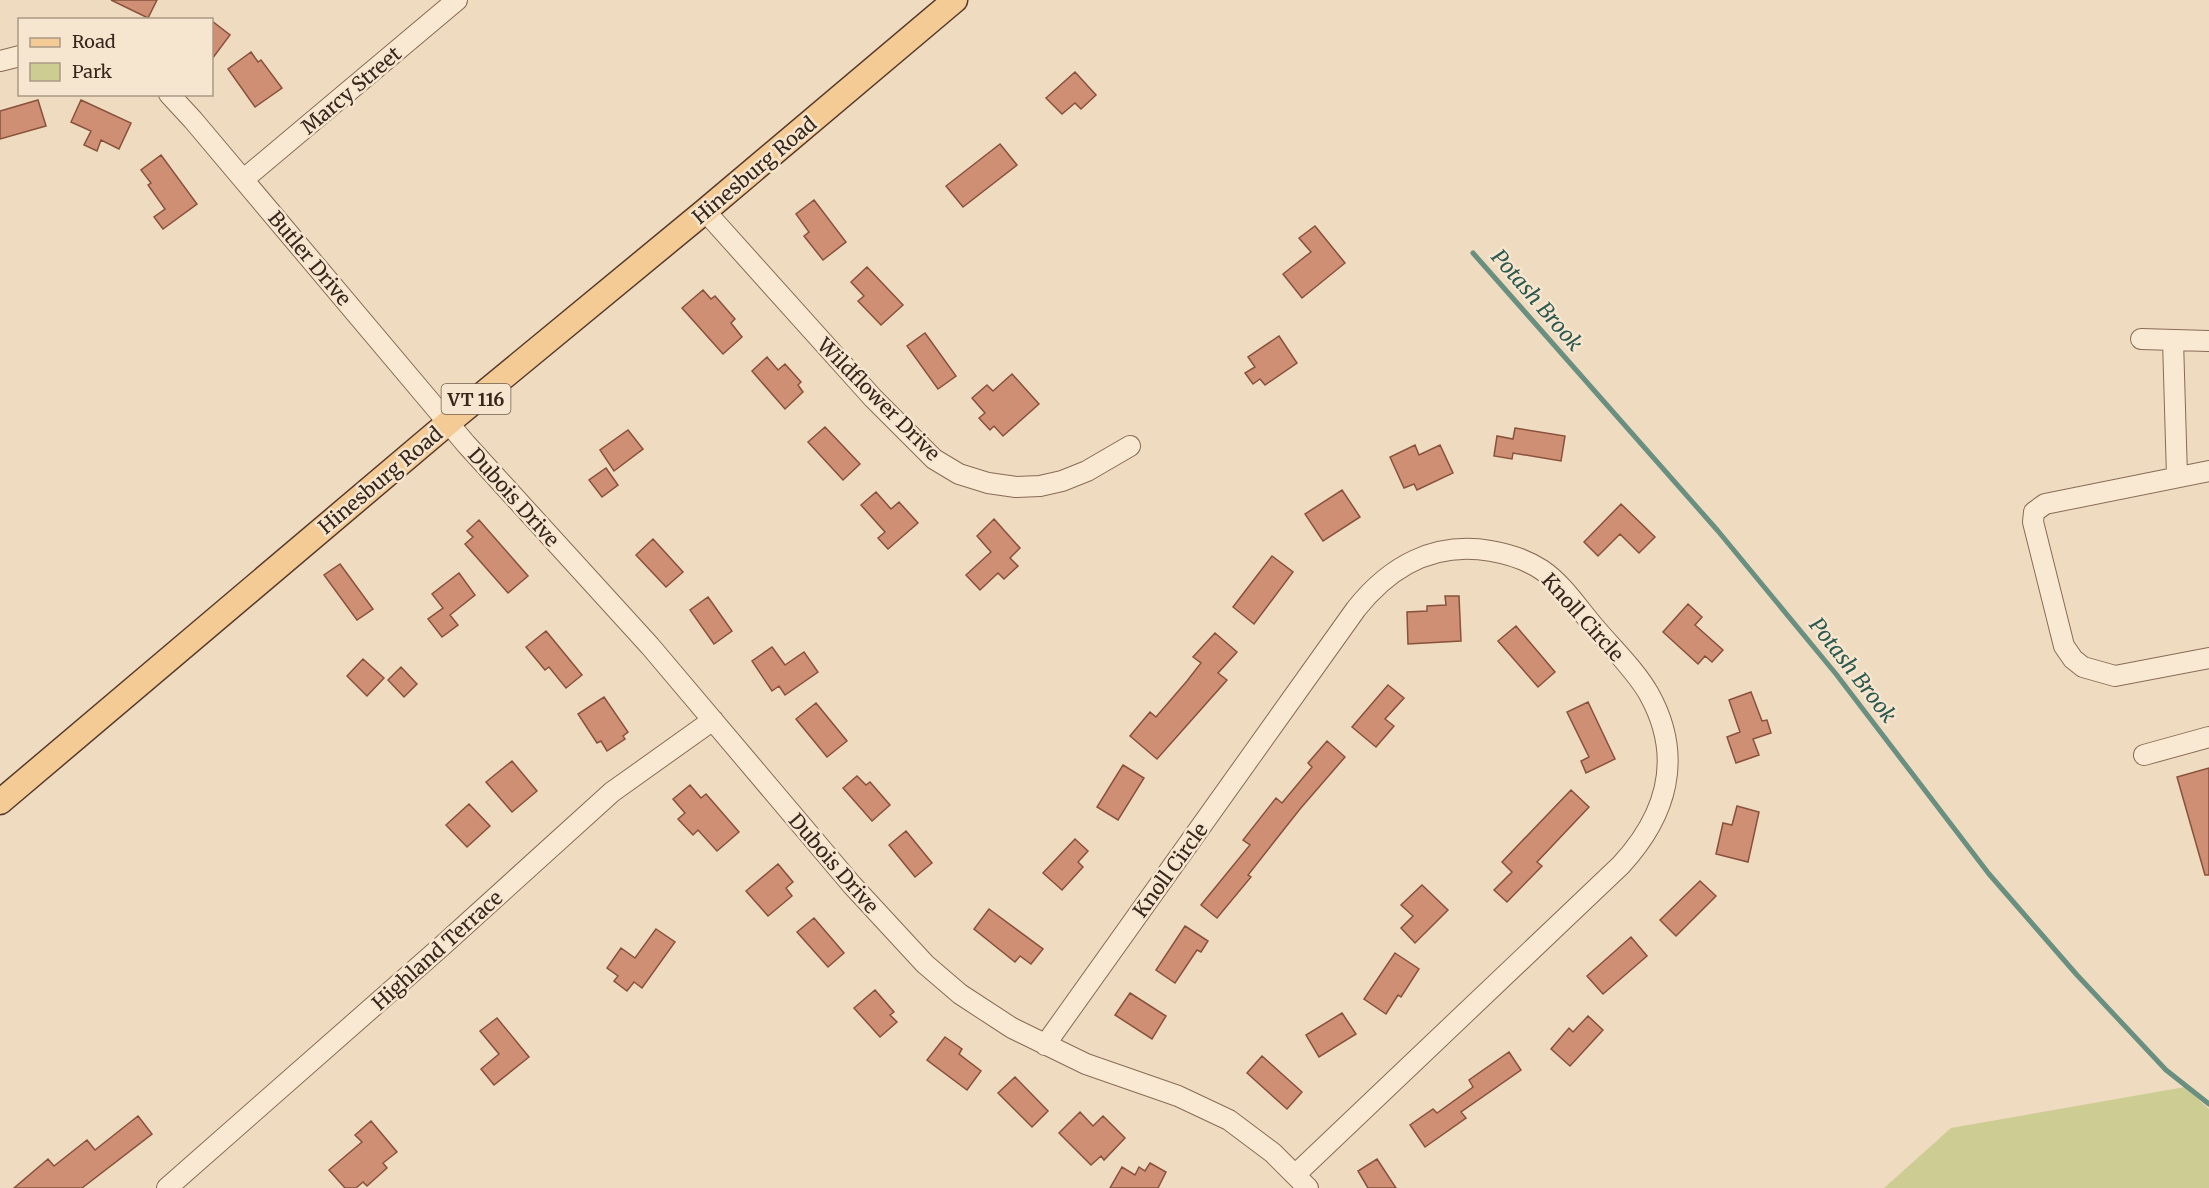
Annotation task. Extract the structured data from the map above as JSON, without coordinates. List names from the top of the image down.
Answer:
{
  "streets": {
    "main road": ["Hinesburg Road", "VT 116"],
    "street": [
      "Marcy Street",
      "Butler Drive",
      "Wildflower Drive",
      "Dubois Drive",
      "Knoll Circle",
      "Highland Terrace"
    ]
  },
  "crossings": [
    ["Marcy Street", "Butler Drive"],
    ["Hinesburg Road", "Butler Drive"],
    ["Hinesburg Road", "Wildflower Drive"],
    ["Hinesburg Road", "Dubois Drive"],
    ["Butler Drive", "Dubois Drive"],
    ["Dubois Drive", "Knoll Circle"],
    ["Dubois Drive", "Highland Terrace"]
  ],
  "water": ["Potash Brook"],
  "legend": ["Road", "Park"]
}
